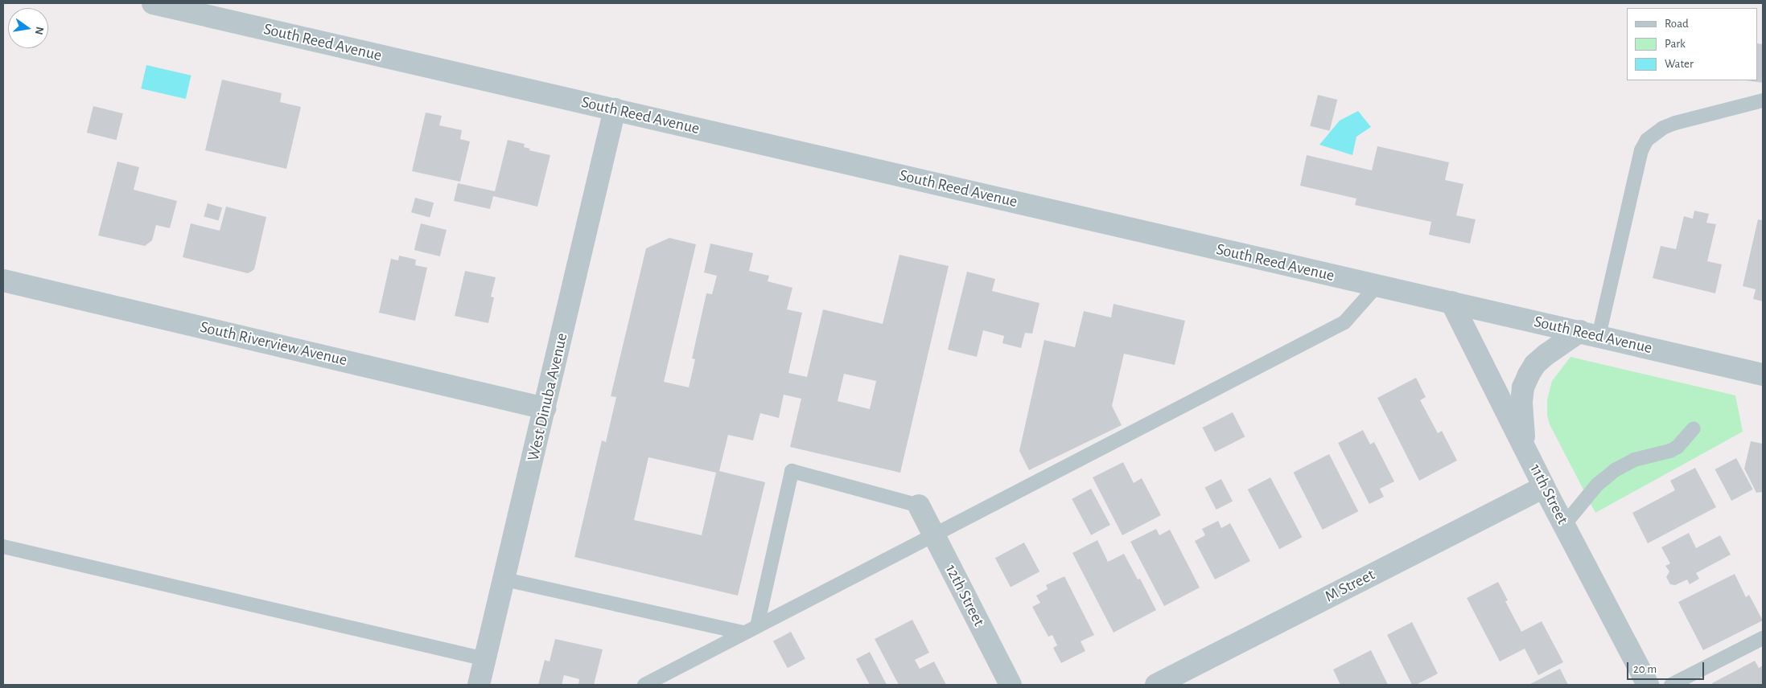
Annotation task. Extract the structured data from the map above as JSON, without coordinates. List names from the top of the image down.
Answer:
{
  "streets": {
    "street": [
      "South Reed Avenue",
      "South Riverview Avenue",
      "West Dinuba Avenue",
      "11th Street",
      "M Street",
      "12th Street"
    ]
  },
  "crossings": [
    ["South Reed Avenue", "West Dinuba Avenue"],
    ["South Reed Avenue", "11th Street"],
    ["South Riverview Avenue", "West Dinuba Avenue"],
    ["11th Street", "M Street"]
  ],
  "legend": ["Road", "Park", "Water"],
  "scale_bar": "20 m",
  "north": "right"
}
